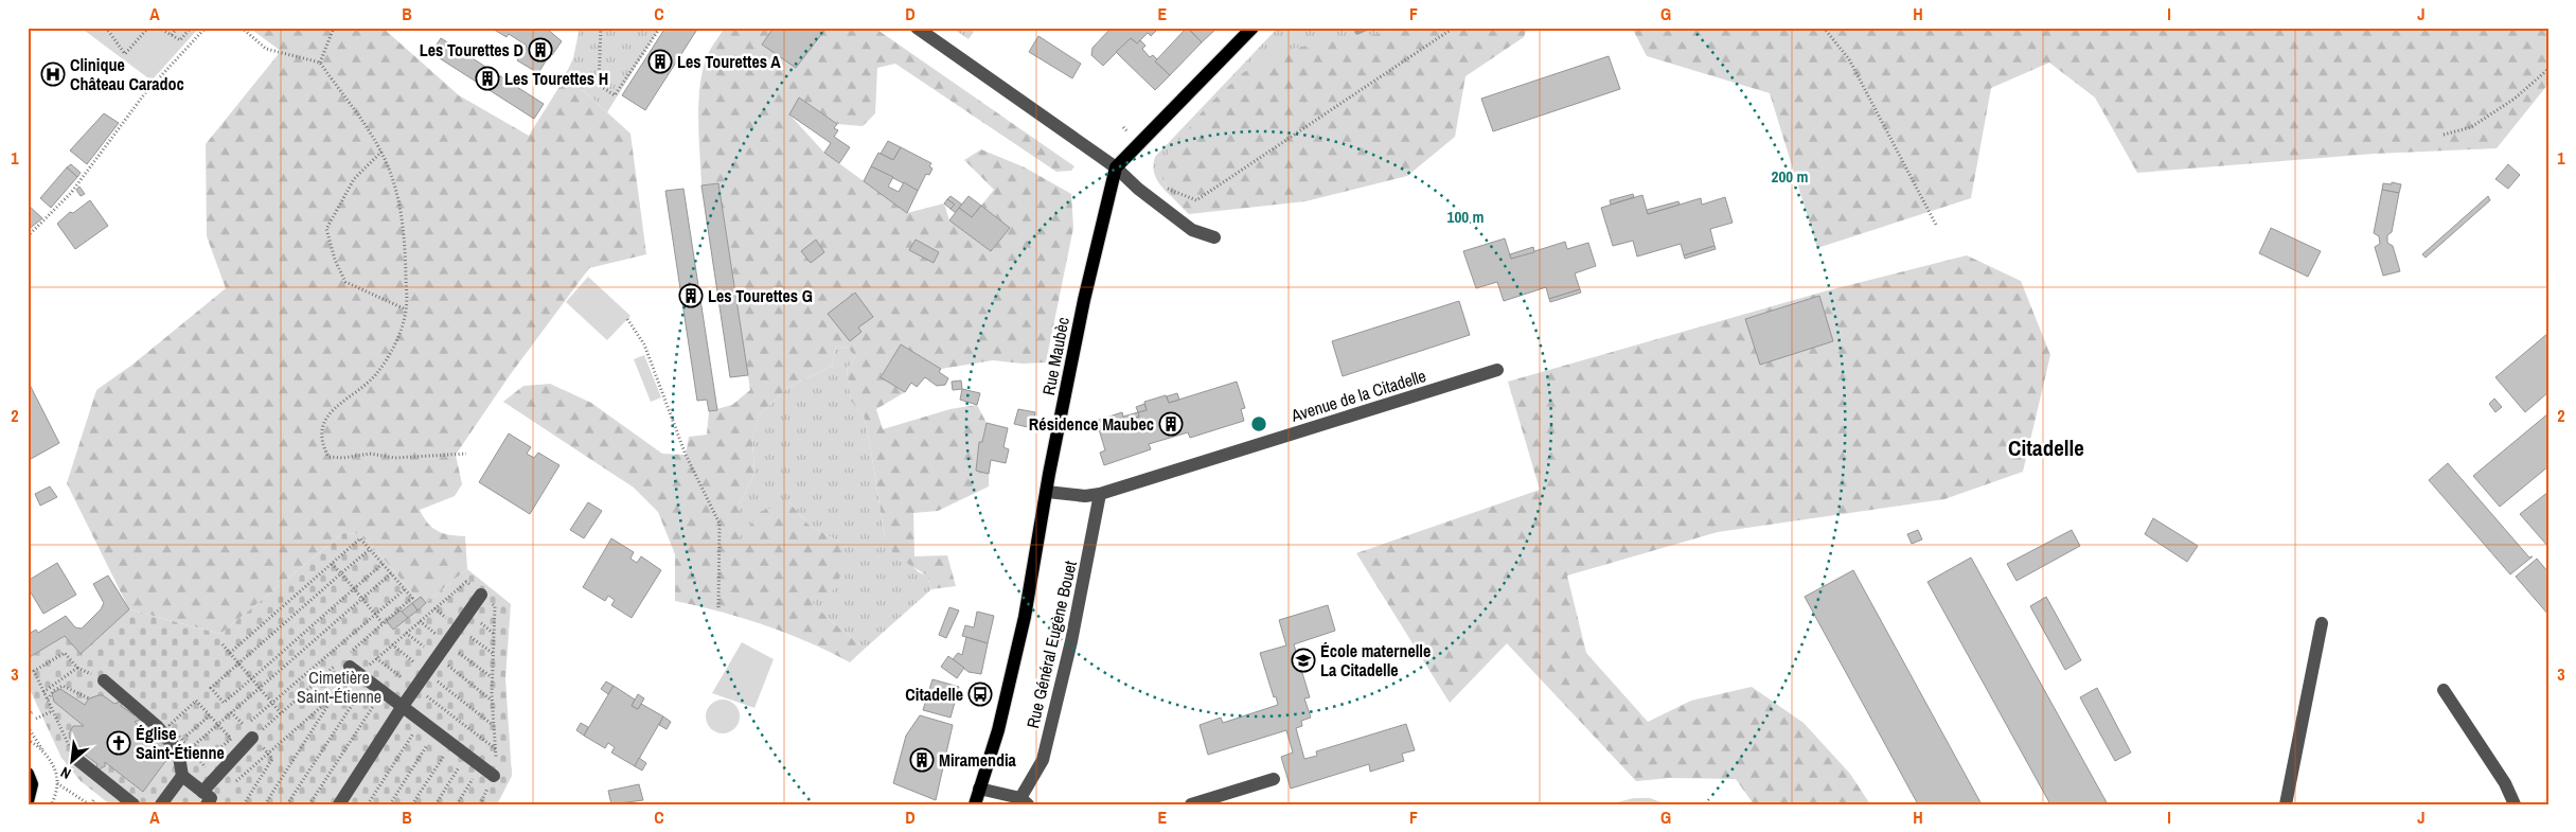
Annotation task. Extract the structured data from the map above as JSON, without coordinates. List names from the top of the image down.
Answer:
{
  "streets": {
    "main road": ["Rue Maubèc"],
    "street": ["Avenue de la Citadelle", "Rue Général Eugène Bouet"]
  },
  "crossings": [
    ["Rue Maubèc", "Avenue de la Citadelle"],
    ["Avenue de la Citadelle", "Rue Général Eugène Bouet"]
  ],
  "districts": ["Citadelle"],
  "parks": ["Cimetière Saint-Étienne"],
  "places": {
    "building": [
      "Les Tourettes D",
      "Les Tourettes A",
      "Les Tourettes H",
      "Les Tourettes G",
      "Résidence Maubec",
      "Miramendia"
    ],
    "hospital": ["Clinique Château Caradoc"],
    "school or university": ["École maternelle La Citadelle"],
    "bus stop": ["Citadelle"],
    "church": ["Église Saint-Étienne"]
  },
  "north": "bottom left",
  "grid": {
    "columns": [
      "A",
      "B",
      "C",
      "D",
      "E",
      "F",
      "G",
      "H",
      "I",
      "J"
    ],
    "rows": ["1", "2", "3"]
  },
  "rings": ["200 m", "100 m"]
}
